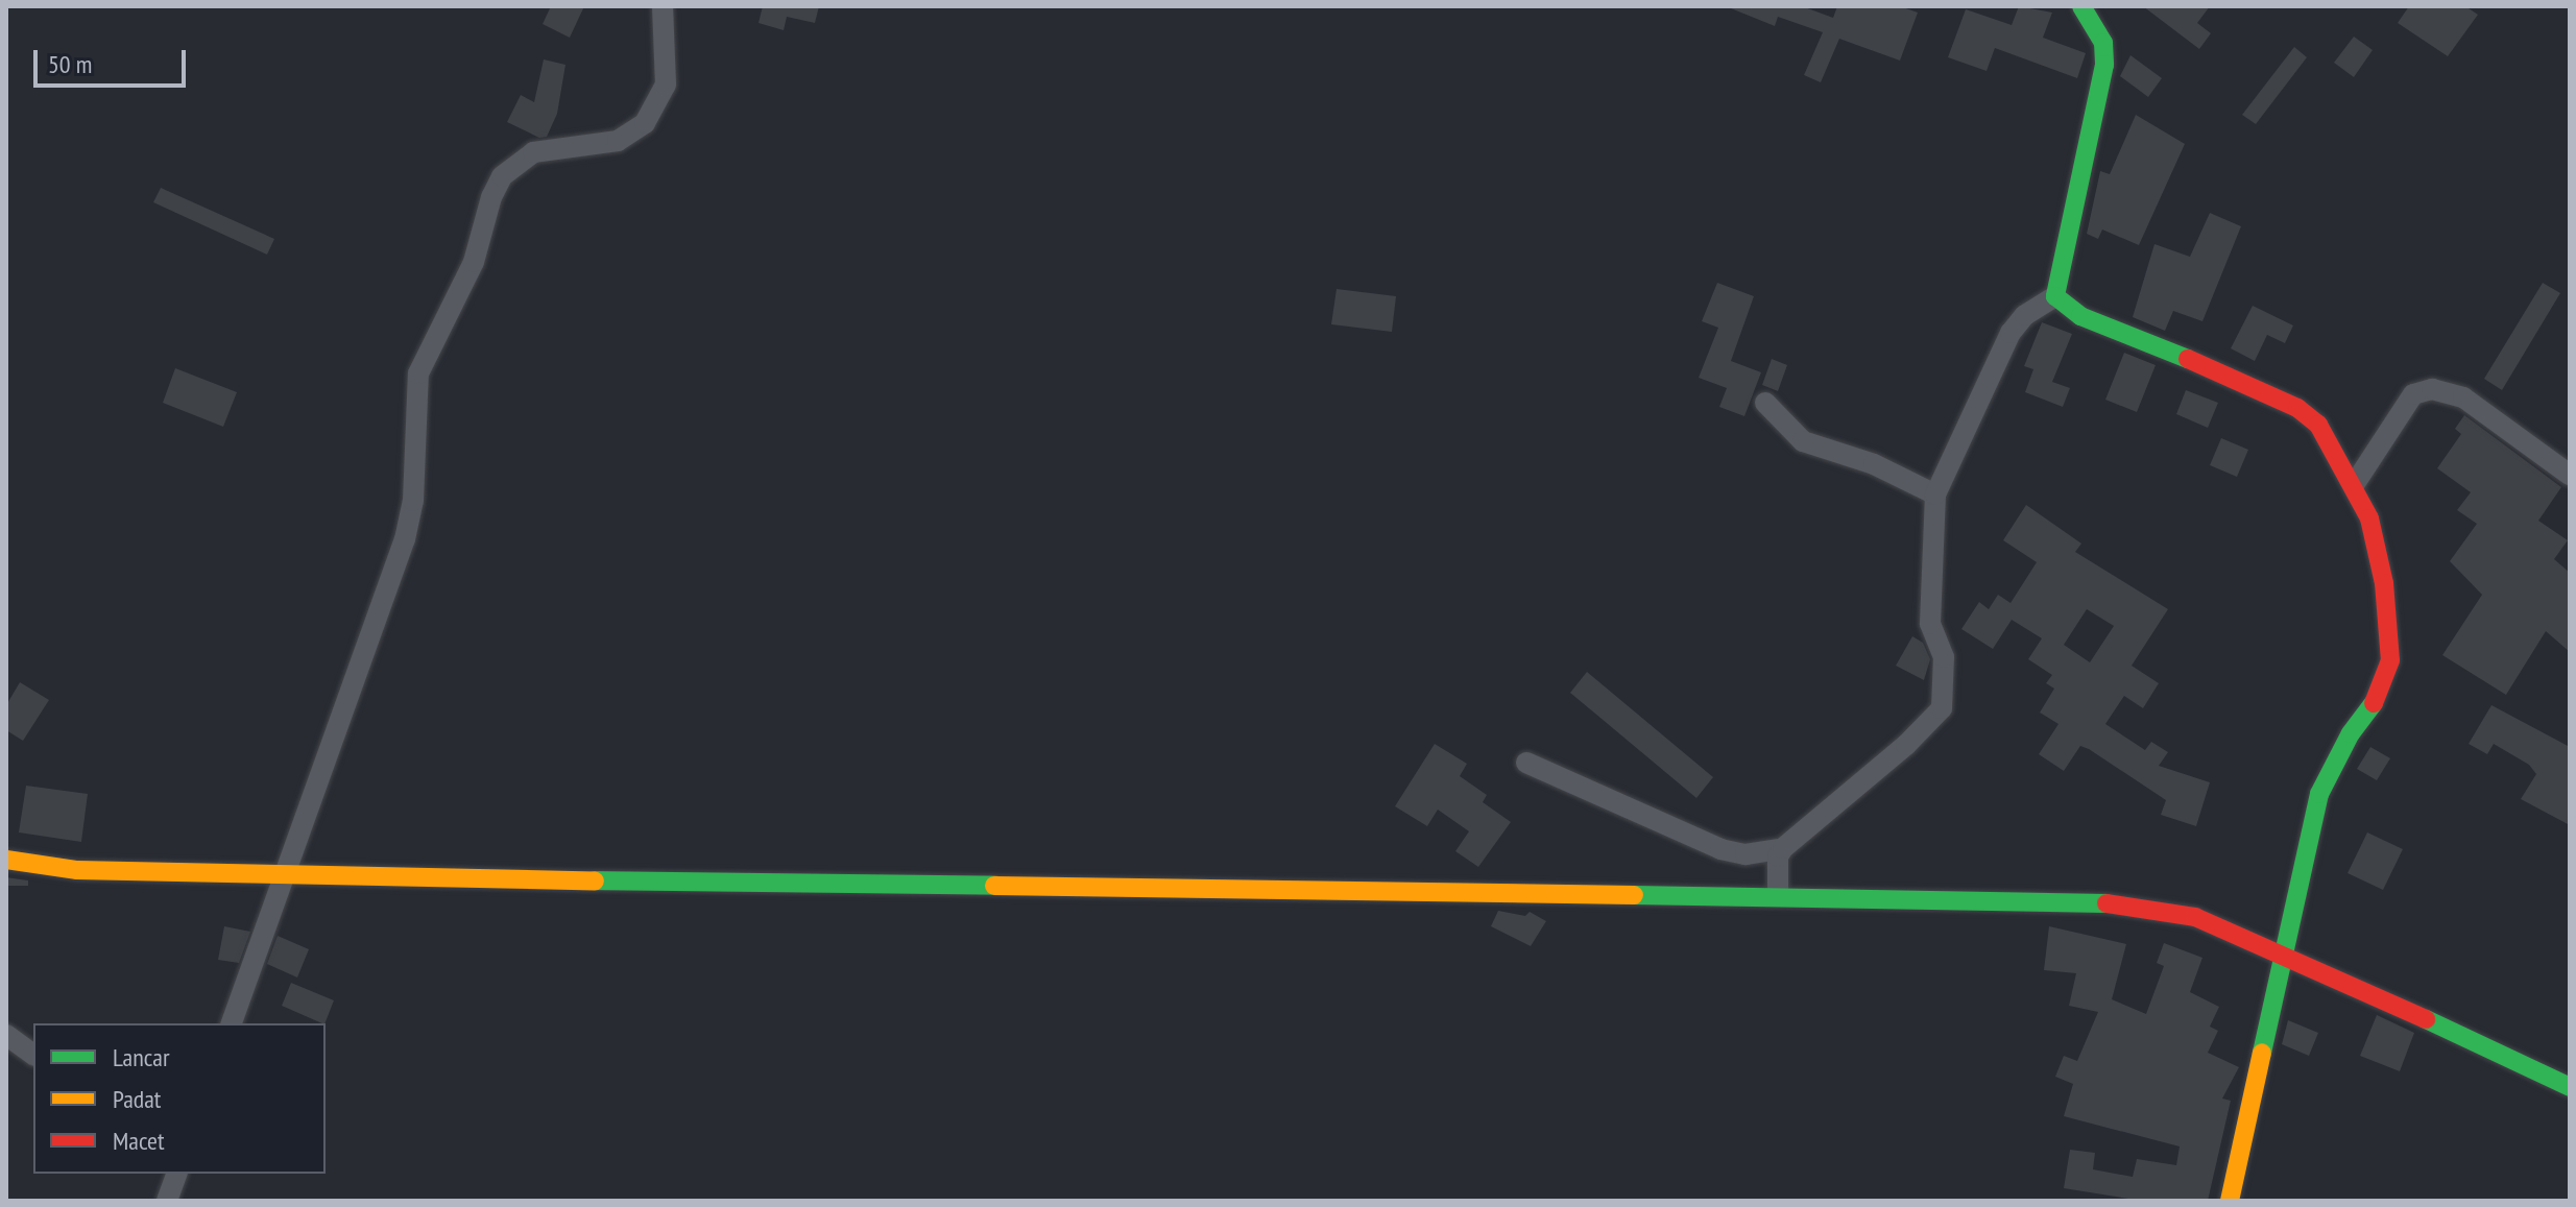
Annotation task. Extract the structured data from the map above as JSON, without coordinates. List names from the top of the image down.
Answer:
{
  "legend": ["Lancar", "Padat", "Macet"],
  "scale_bar": "50 m"
}
